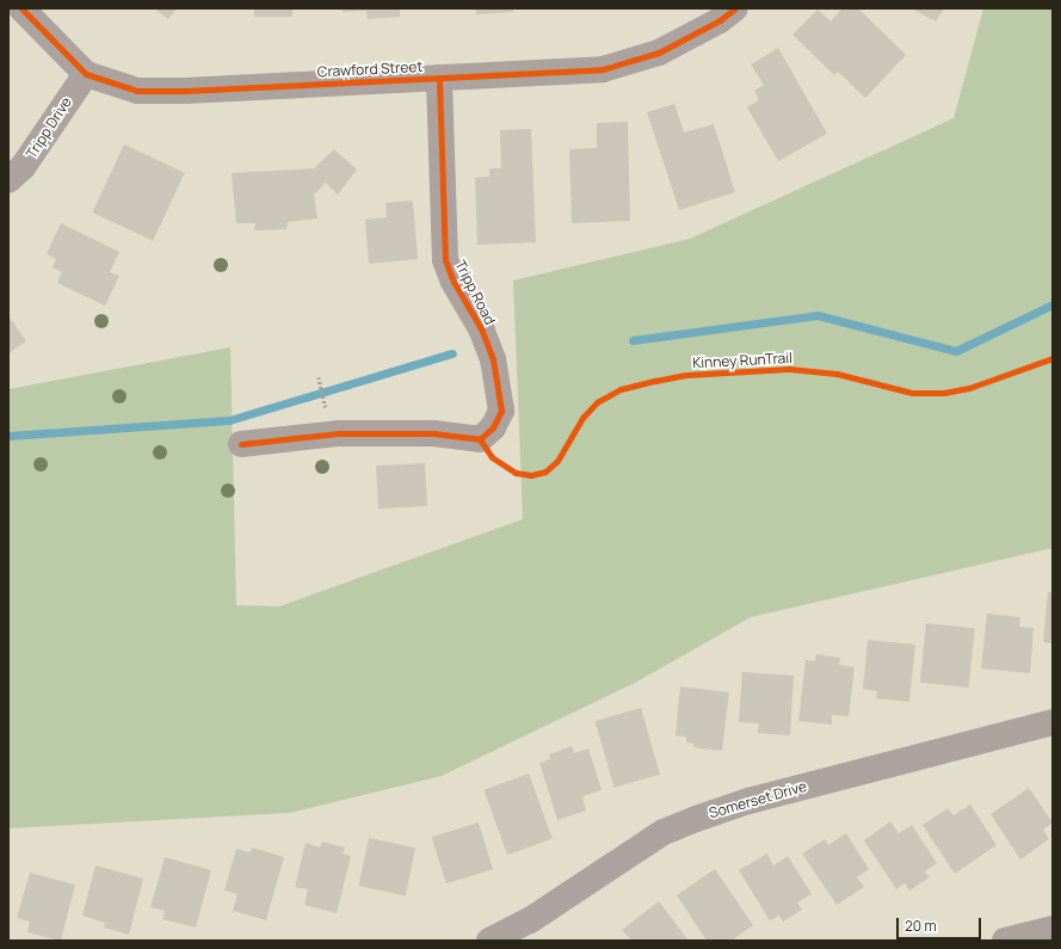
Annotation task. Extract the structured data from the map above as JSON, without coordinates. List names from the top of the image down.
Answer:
{
  "streets": {
    "street": [
      "Crawford Street",
      "Tripp Drive",
      "Tripp Road",
      "Somerset Drive"
    ],
    "cycle path": ["Kinney RunTrail"]
  },
  "crossings": [
    ["Crawford Street", "Tripp Drive"],
    ["Crawford Street", "Tripp Road"]
  ],
  "scale_bar": "20 m"
}
